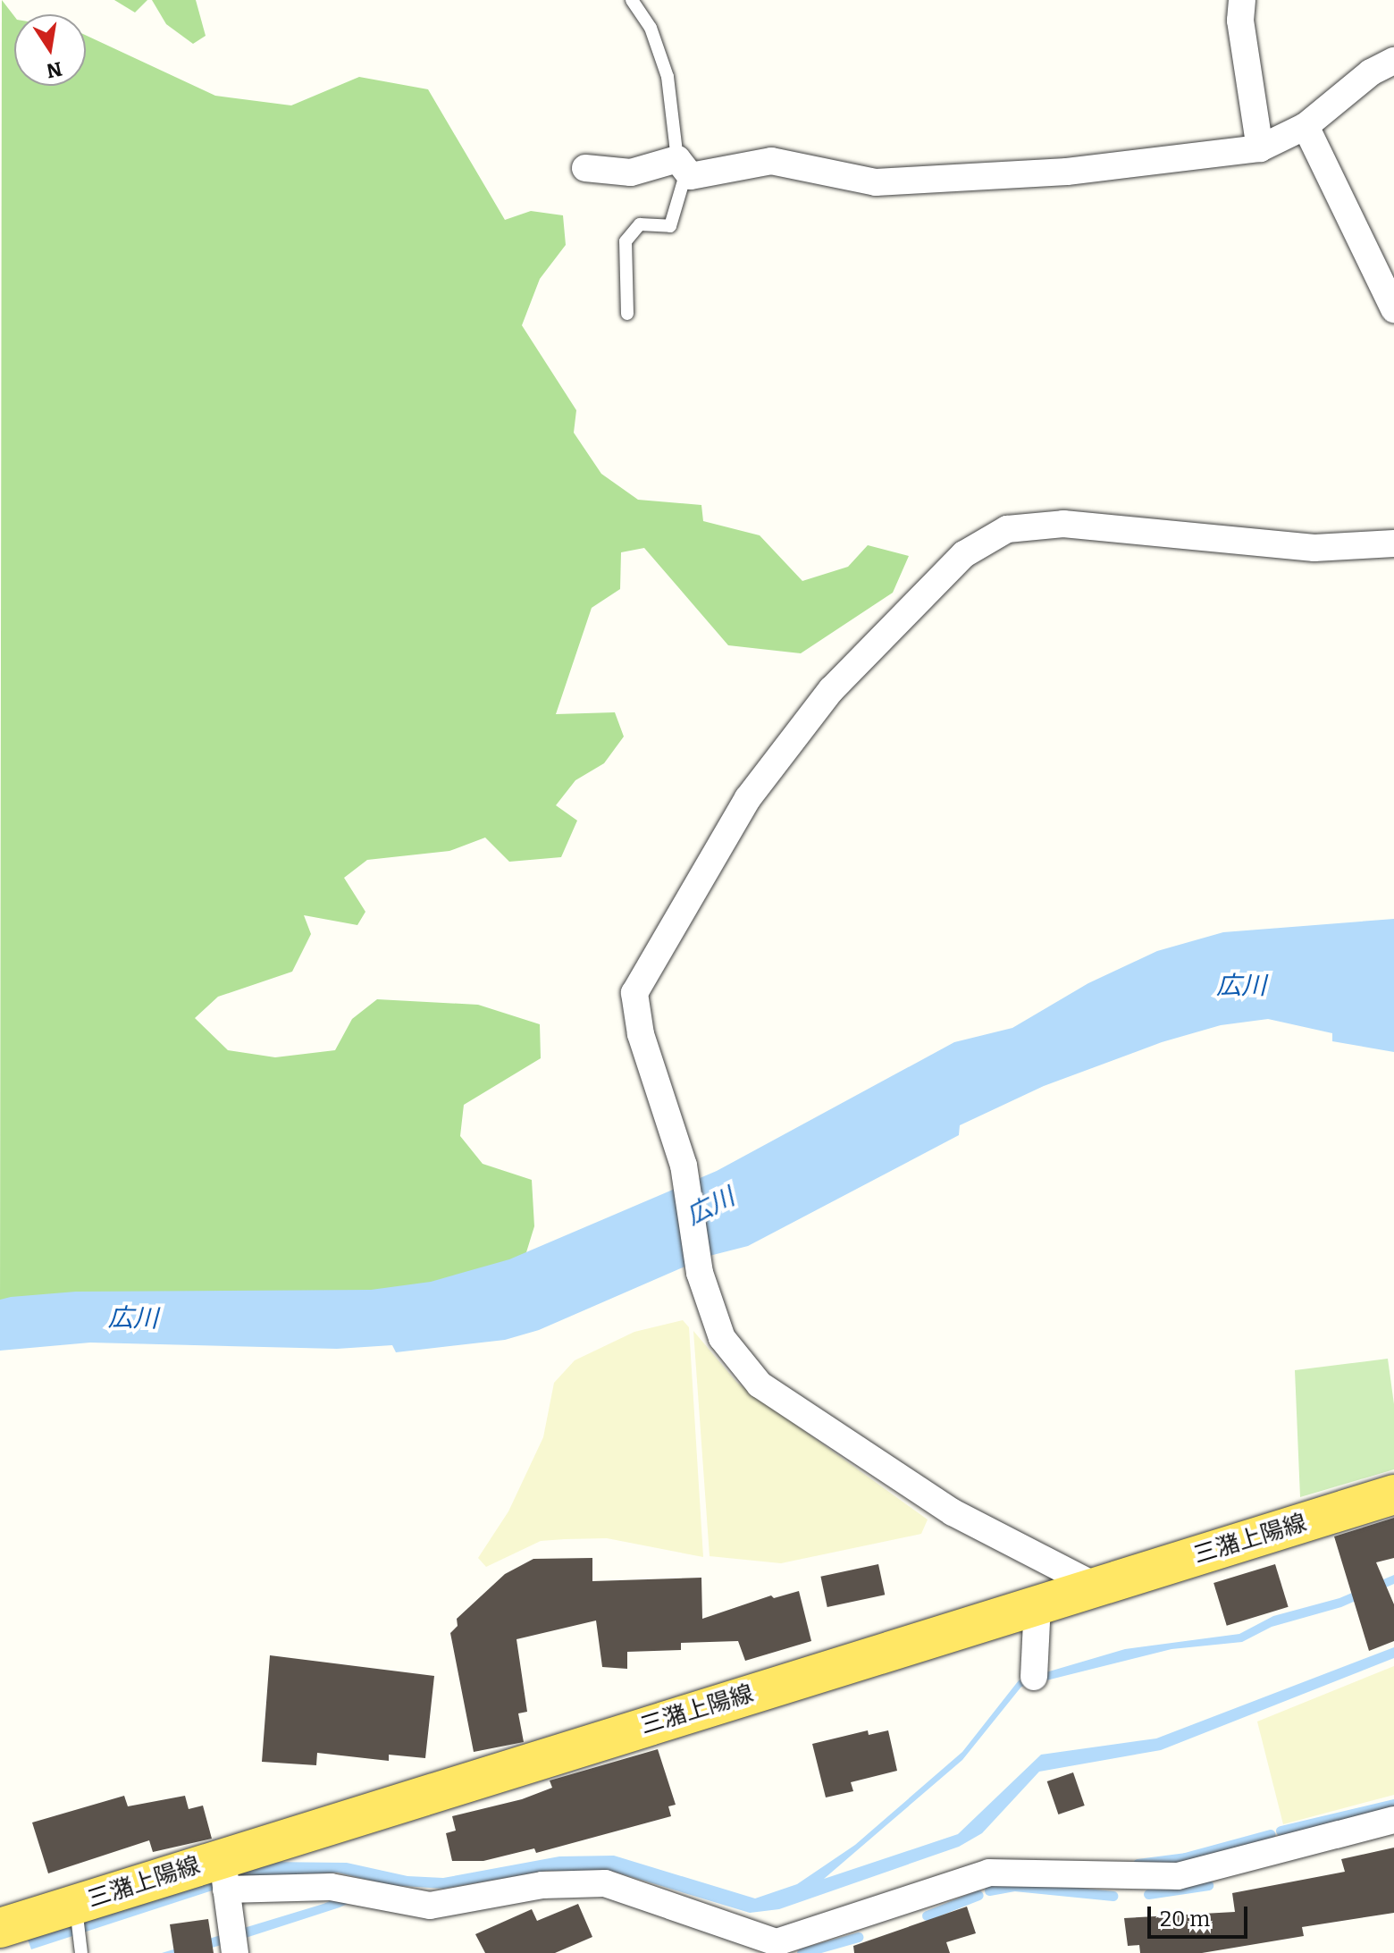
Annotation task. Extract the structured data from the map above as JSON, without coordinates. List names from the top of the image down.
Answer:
{
  "streets": {
    "main road": ["三潴上陽線"]
  },
  "water": ["広川"],
  "scale_bar": "20 m",
  "north": "bottom"
}
